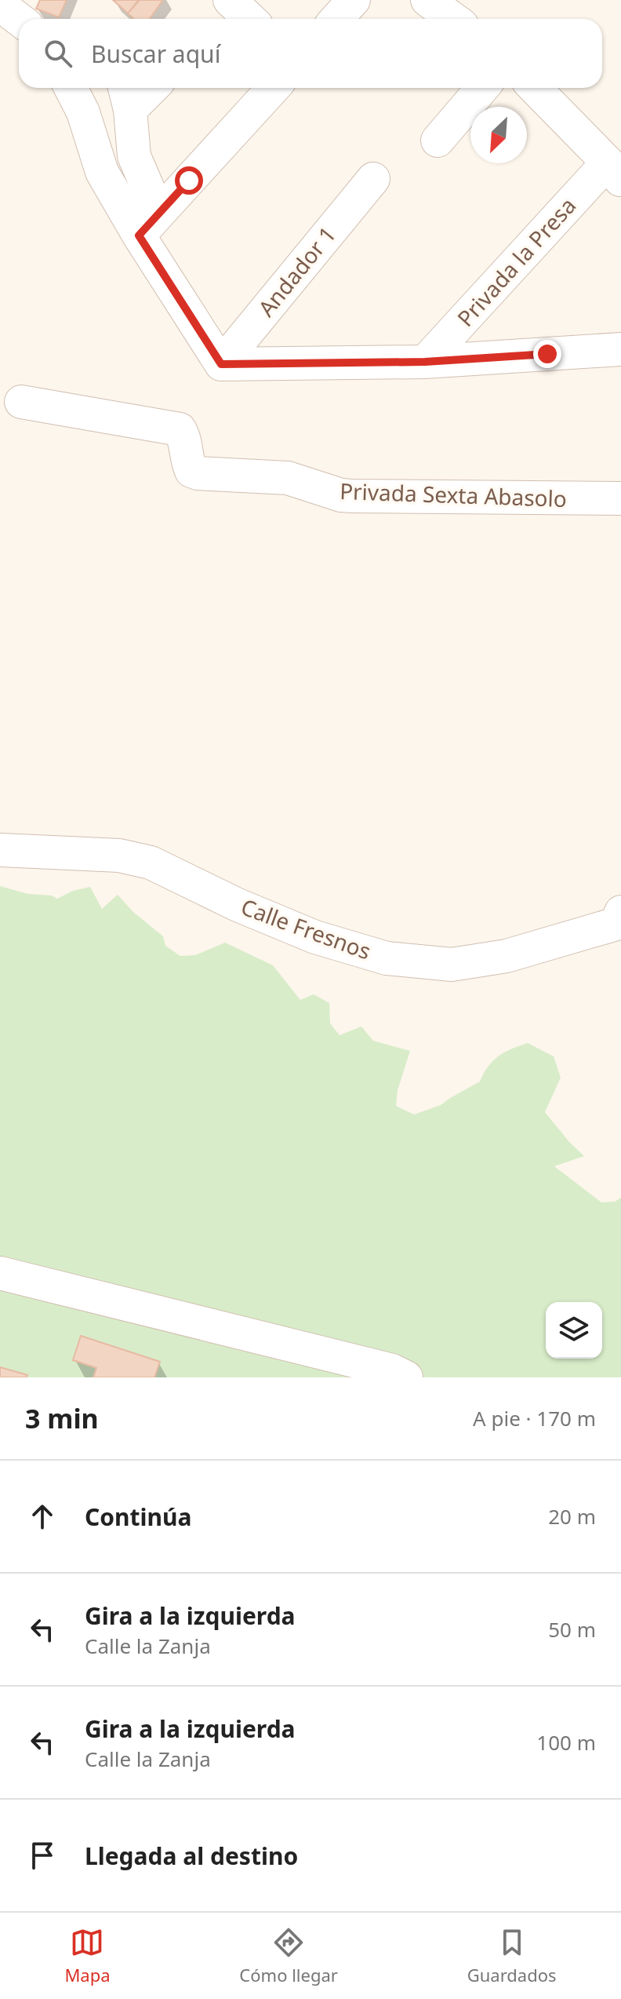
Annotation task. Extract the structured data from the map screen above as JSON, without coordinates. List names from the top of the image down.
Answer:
{
  "streets": {
    "street": [
      "Privada la Presa",
      "Andador 1",
      "Privada Sexta Abasolo",
      "Calle Fresnos"
    ]
  },
  "north": "bottom left",
  "page": {
    "search": "Buscar aquí",
    "heading": ["3 min", "A pie · 170 m"],
    "list": [
      ["Continúa", "20 m"],
      ["Gira a la izquierda", "Calle la Zanja", "50 m"],
      ["Gira a la izquierda", "Calle la Zanja", "100 m"],
      "Llegada al destino"
    ],
    "nav": ["Mapa", "Cómo llegar", "Guardados"]
  }
}
